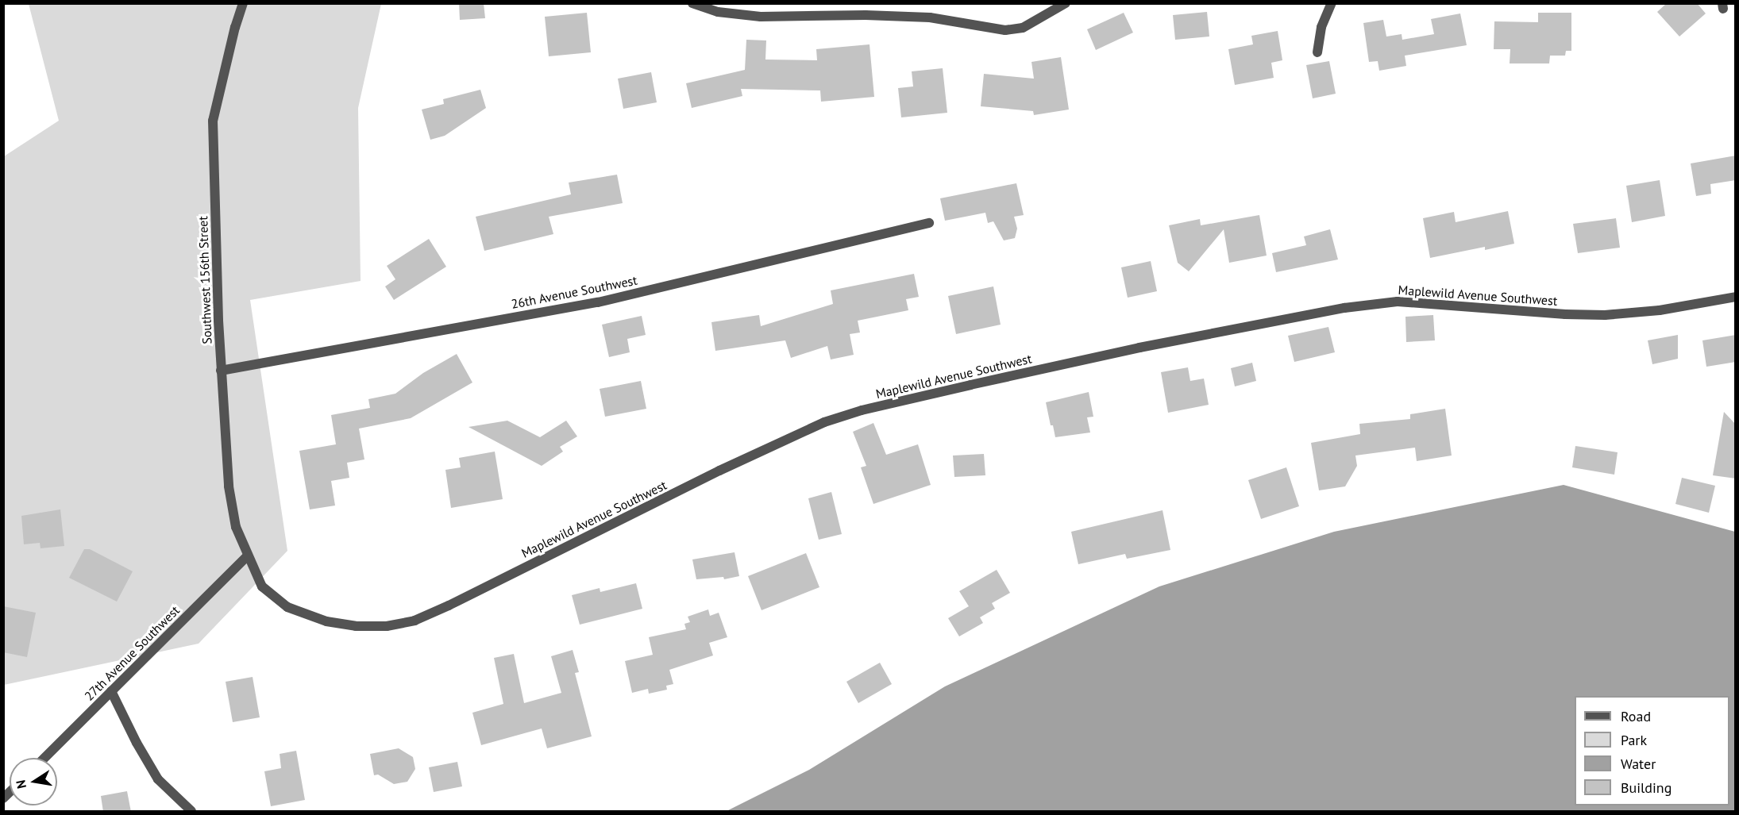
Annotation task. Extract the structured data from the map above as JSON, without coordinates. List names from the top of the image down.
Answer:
{
  "streets": {
    "street": [
      "Southwest 156th Street",
      "26th Avenue Southwest",
      "Maplewild Avenue Southwest",
      "27th Avenue Southwest"
    ]
  },
  "crossings": [
    ["Southwest 156th Street", "26th Avenue Southwest"],
    ["Southwest 156th Street", "Maplewild Avenue Southwest"],
    ["Southwest 156th Street", "27th Avenue Southwest"],
    ["Maplewild Avenue Southwest", "27th Avenue Southwest"]
  ],
  "legend": [
    "Road",
    "Park",
    "Water",
    "Building"
  ],
  "north": "left"
}
